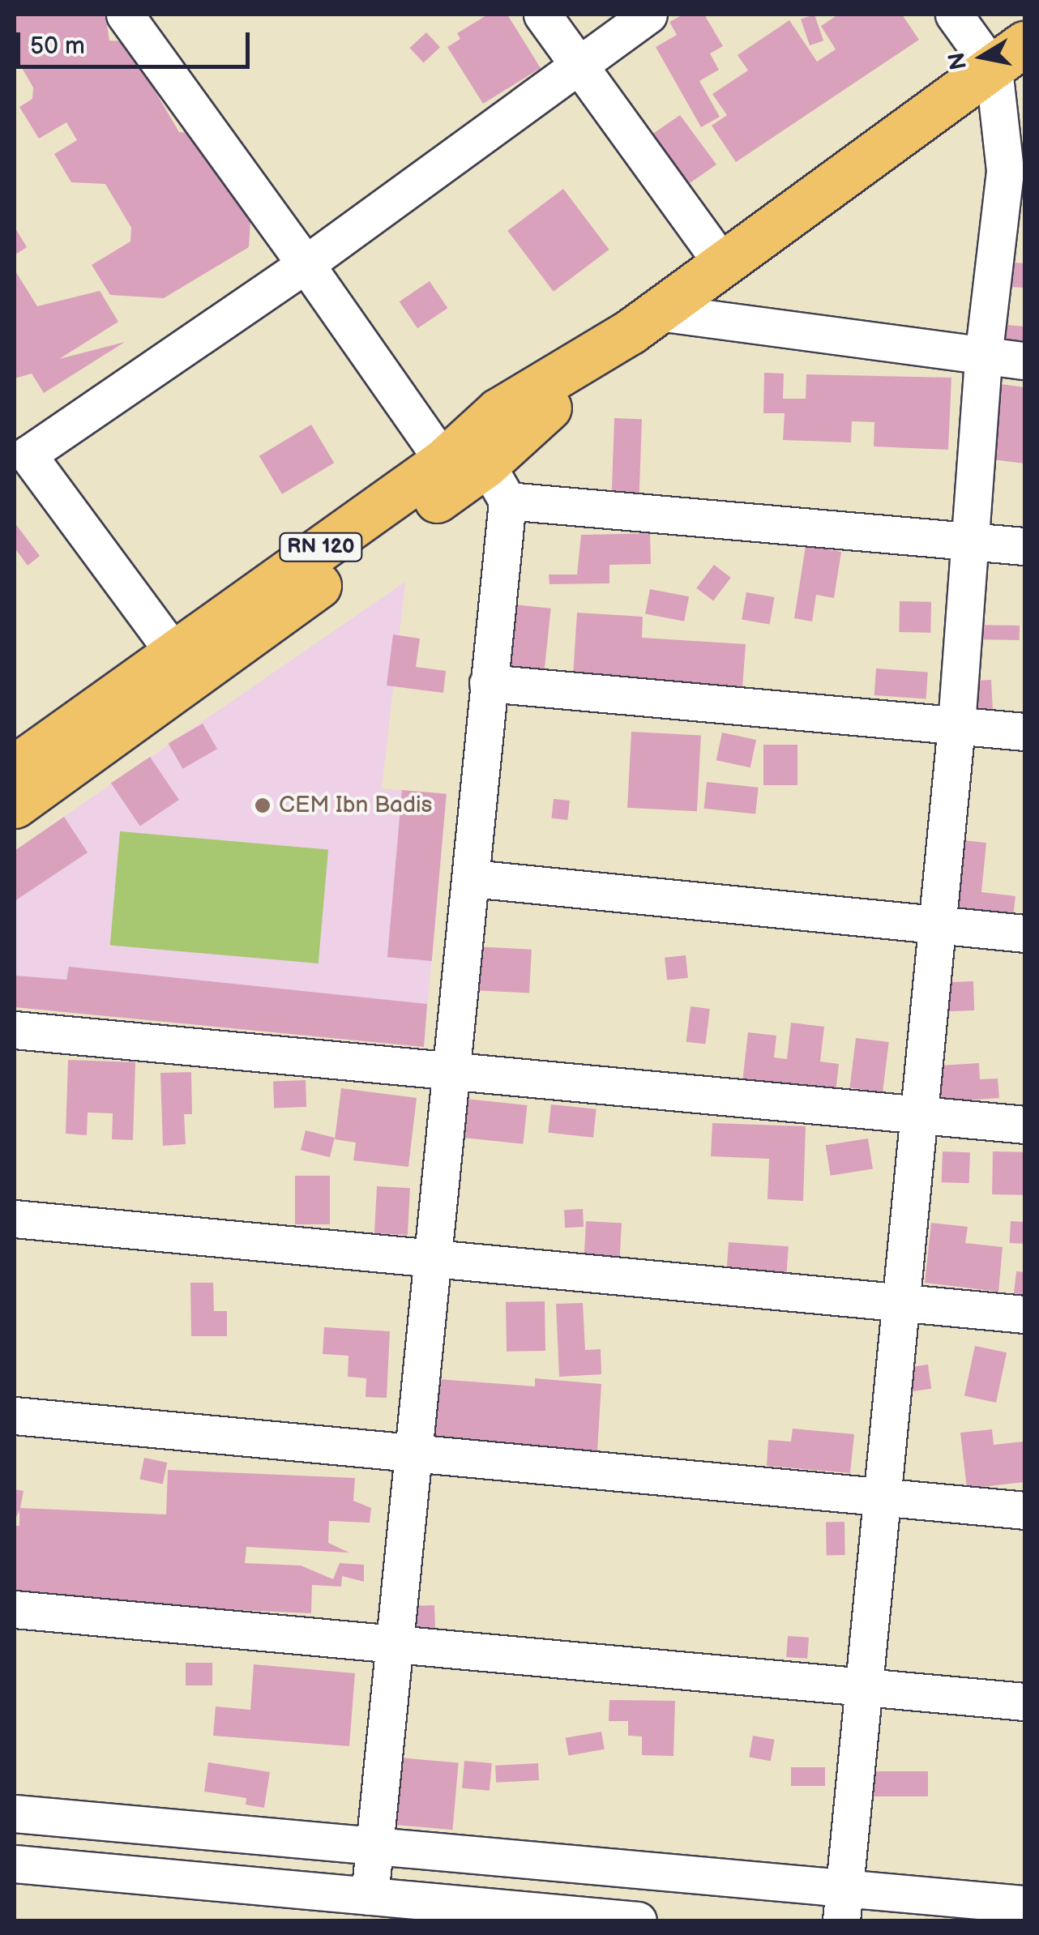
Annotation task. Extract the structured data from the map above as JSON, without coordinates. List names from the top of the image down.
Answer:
{
  "streets": {
    "main road": ["RN 120"]
  },
  "places": ["CEM Ibn Badis"],
  "scale_bar": "50 m",
  "north": "left"
}
